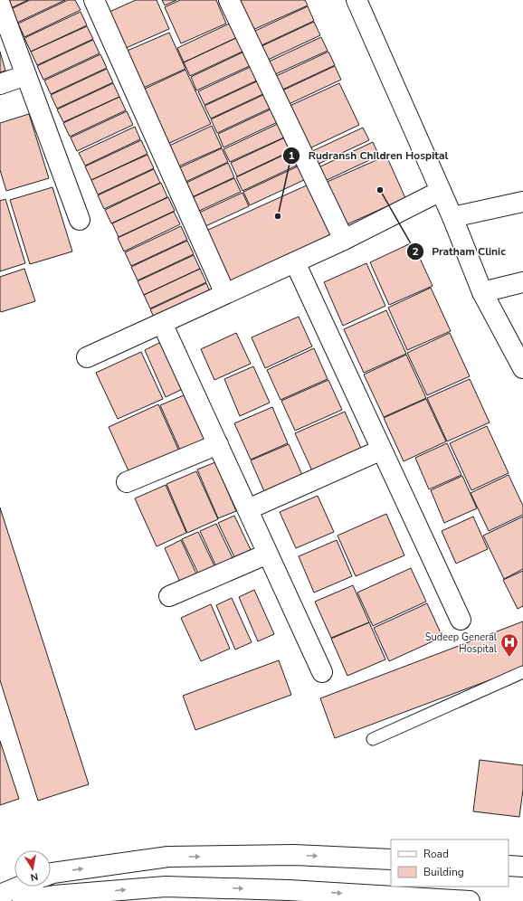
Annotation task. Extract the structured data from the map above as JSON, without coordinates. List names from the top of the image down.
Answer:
{
  "places": {
    "other": ["Pratham Clinic", "Rudransh Children Hospital"],
    "hospital": ["Sudeep General Hospital"]
  },
  "legend": ["Road", "Building"],
  "north": "bottom"
}
